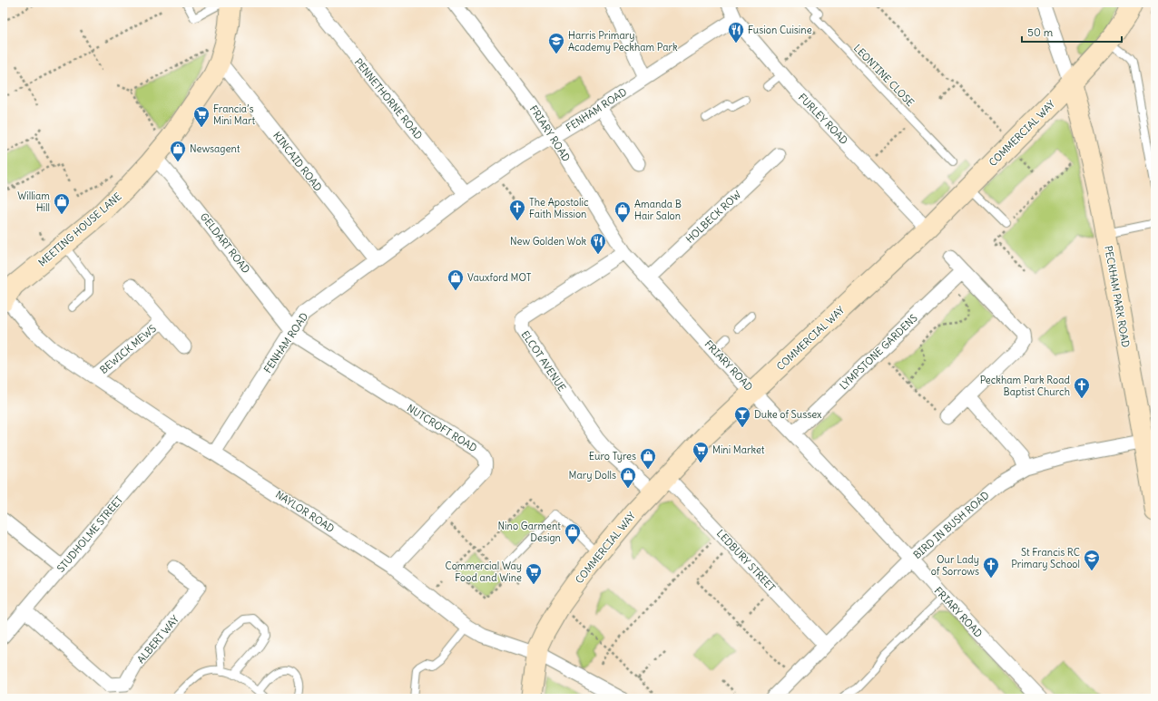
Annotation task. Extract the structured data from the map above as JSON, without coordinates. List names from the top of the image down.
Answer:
{
  "streets": {
    "street": [
      "PENNETHORNE ROAD",
      "FENHAM ROAD",
      "FURLEY ROAD",
      "FRIARY ROAD",
      "COMMERCIAL WAY",
      "KINCAID ROAD",
      "HOLBECK ROW",
      "MEETING HOUSE LANE",
      "GELDART ROAD",
      "PECKHAM PARK ROAD",
      "BEWICK MEWS",
      "LYMPSTONE GARDENS",
      "ELCOT AVENUE",
      "NUTCROFT ROAD",
      "NAYLOR ROAD",
      "BIRD IN BUSH ROAD",
      "STUDHOLME STREET",
      "LEDBURY STREET",
      "ALBERT WAY"
    ],
    "lane": ["LEONTINE CLOSE"]
  },
  "crossings": [
    ["PENNETHORNE ROAD", "FENHAM ROAD"],
    ["FENHAM ROAD", "FURLEY ROAD"],
    ["FENHAM ROAD", "FRIARY ROAD"],
    ["FENHAM ROAD", "KINCAID ROAD"],
    ["FENHAM ROAD", "GELDART ROAD"],
    ["FENHAM ROAD", "NUTCROFT ROAD"],
    ["FENHAM ROAD", "NAYLOR ROAD"],
    ["FURLEY ROAD", "COMMERCIAL WAY"],
    ["FRIARY ROAD", "COMMERCIAL WAY"],
    ["FRIARY ROAD", "HOLBECK ROW"],
    ["FRIARY ROAD", "LYMPSTONE GARDENS"],
    ["FRIARY ROAD", "ELCOT AVENUE"],
    ["FRIARY ROAD", "BIRD IN BUSH ROAD"],
    ["COMMERCIAL WAY", "PECKHAM PARK ROAD"],
    ["COMMERCIAL WAY", "ELCOT AVENUE"],
    ["COMMERCIAL WAY", "NAYLOR ROAD"],
    ["COMMERCIAL WAY", "LEDBURY STREET"],
    ["KINCAID ROAD", "MEETING HOUSE LANE"],
    ["MEETING HOUSE LANE", "GELDART ROAD"],
    ["MEETING HOUSE LANE", "NAYLOR ROAD"],
    ["GELDART ROAD", "NUTCROFT ROAD"],
    ["PECKHAM PARK ROAD", "BIRD IN BUSH ROAD"],
    ["BEWICK MEWS", "NAYLOR ROAD"],
    ["NUTCROFT ROAD", "NAYLOR ROAD"],
    ["NAYLOR ROAD", "STUDHOLME STREET"],
    ["BIRD IN BUSH ROAD", "LEDBURY STREET"],
    ["STUDHOLME STREET", "ALBERT WAY"]
  ],
  "places": {
    "restaurant": ["Fusion Cuisine", "New Golden Wok"],
    "school or university": ["Harris Primary Academy Peckham Park", "St Francis RC Primary School"],
    "supermarket": ["Francia’s Mini Mart", "Mini Market", "Commercial Way Food and Wine"],
    "shop": [
      "Newsagent",
      "William Hill",
      "Amanda B Hair Salon",
      "Vauxford MOT",
      "Euro Tyres",
      "Mary Dolls",
      "Nino Garment Design"
    ],
    "church": ["The Apostolic Faith Mission", "Peckham Park Road Baptist Church", "Our Lady of Sorrows"],
    "bar": ["Duke of Sussex"]
  },
  "scale_bar": "50 m"
}
